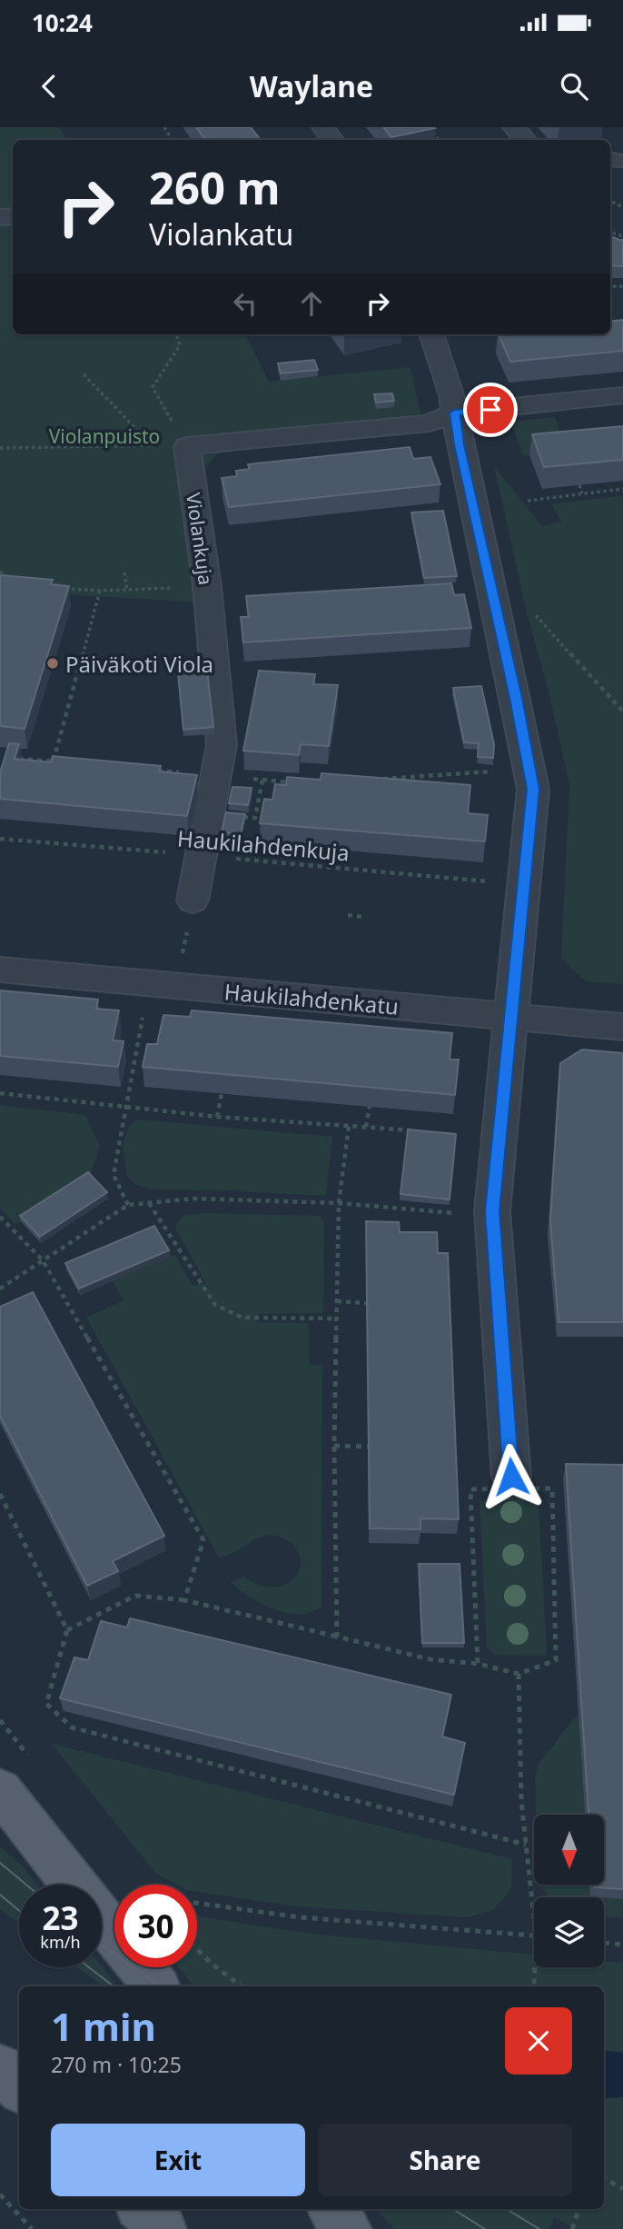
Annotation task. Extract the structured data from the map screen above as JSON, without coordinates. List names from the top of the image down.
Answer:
{
  "streets": {
    "street": ["Violankuja", "Haukilahdenkatu"],
    "path": ["Haukilahdenkuja"]
  },
  "crossings": [
    ["Violankuja", "Haukilahdenkuja"]
  ],
  "parks": ["Violanpuisto"],
  "places": ["Päiväkoti Viola"],
  "north": "bottom",
  "page": {
    "status": "10:24",
    "header": "Waylane",
    "turn": ["260 m", "Violankatu"],
    "speed": "23 km/h",
    "limit": "30",
    "heading": ["1 min", "270 m · 10:25"],
    "buttons": ["Exit", "Share"]
  }
}
